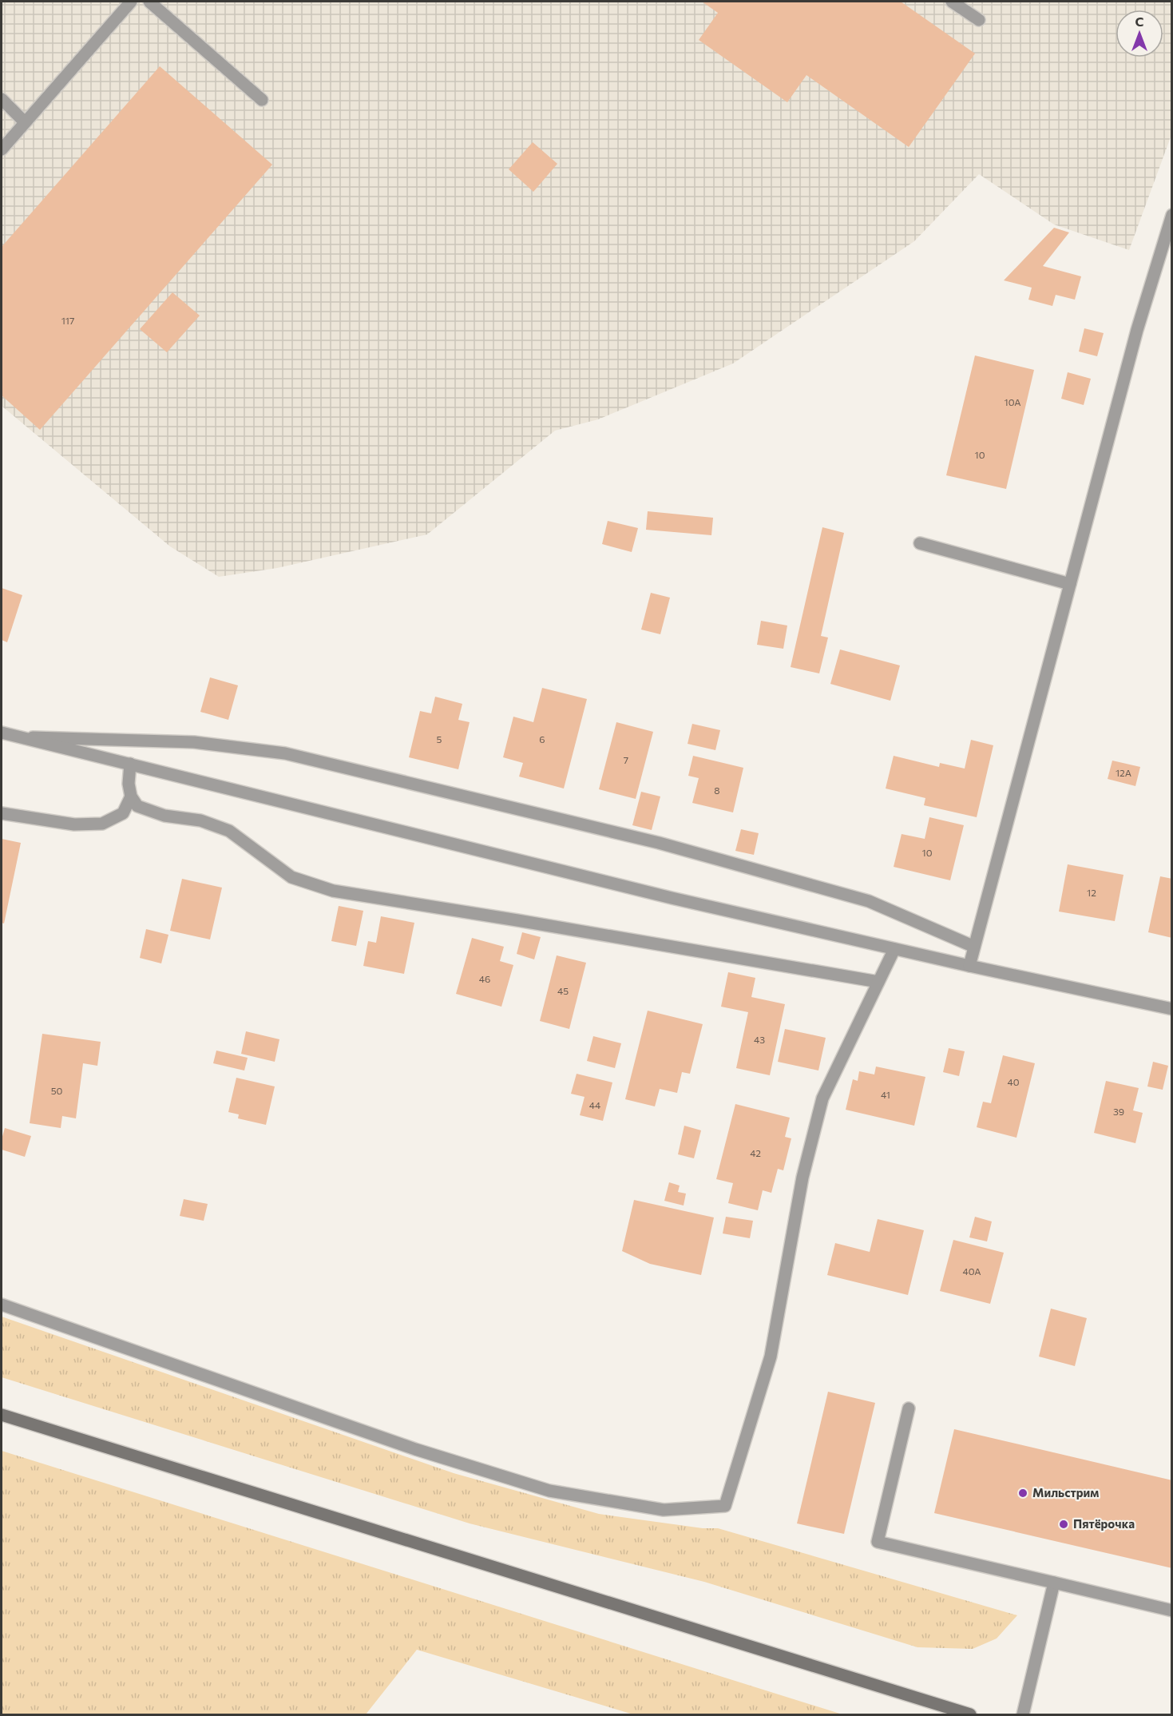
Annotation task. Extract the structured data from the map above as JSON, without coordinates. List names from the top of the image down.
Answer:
{
  "places": ["Мильстрим", "Пятёрочка"],
  "house_numbers": [
    "117",
    "10А",
    "10",
    "5",
    "6",
    "7",
    "12А",
    "8",
    "10",
    "12",
    "46",
    "45",
    "43",
    "40",
    "50",
    "41",
    "44",
    "39",
    "42",
    "40А"
  ],
  "north": "top"
}
